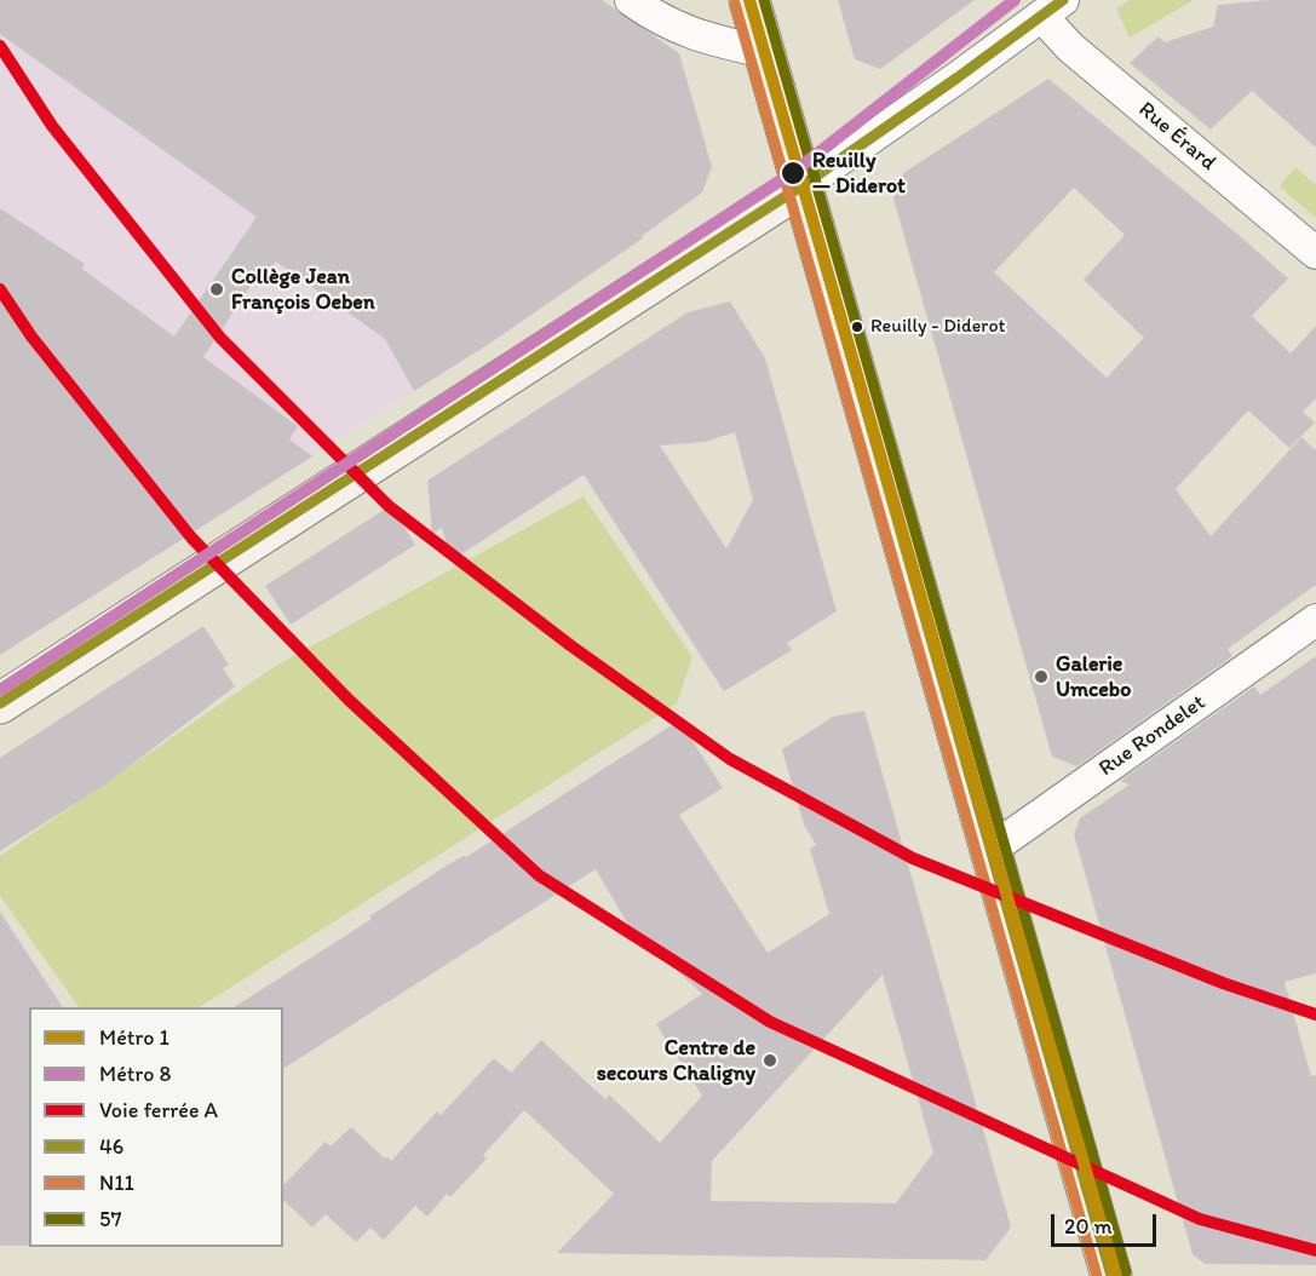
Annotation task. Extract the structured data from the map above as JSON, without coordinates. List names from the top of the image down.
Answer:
{
  "streets": {
    "street": ["Rue Érard", "Rue Rondelet"]
  },
  "places": [
    "Reuilly — Diderot",
    "Collège Jean François Oeben",
    "Reuilly - Diderot",
    "Galerie Umcebo",
    "Centre de secours Chaligny"
  ],
  "lines": [
    "metro line 1",
    "metro line 8",
    "transit line 46",
    "transit line 57",
    "transit line N11",
    "rail line A"
  ],
  "legend": [
    "Métro 1",
    "Métro 8",
    "Voie ferrée A",
    "46",
    "N11",
    "57"
  ],
  "scale_bar": "20 m"
}
